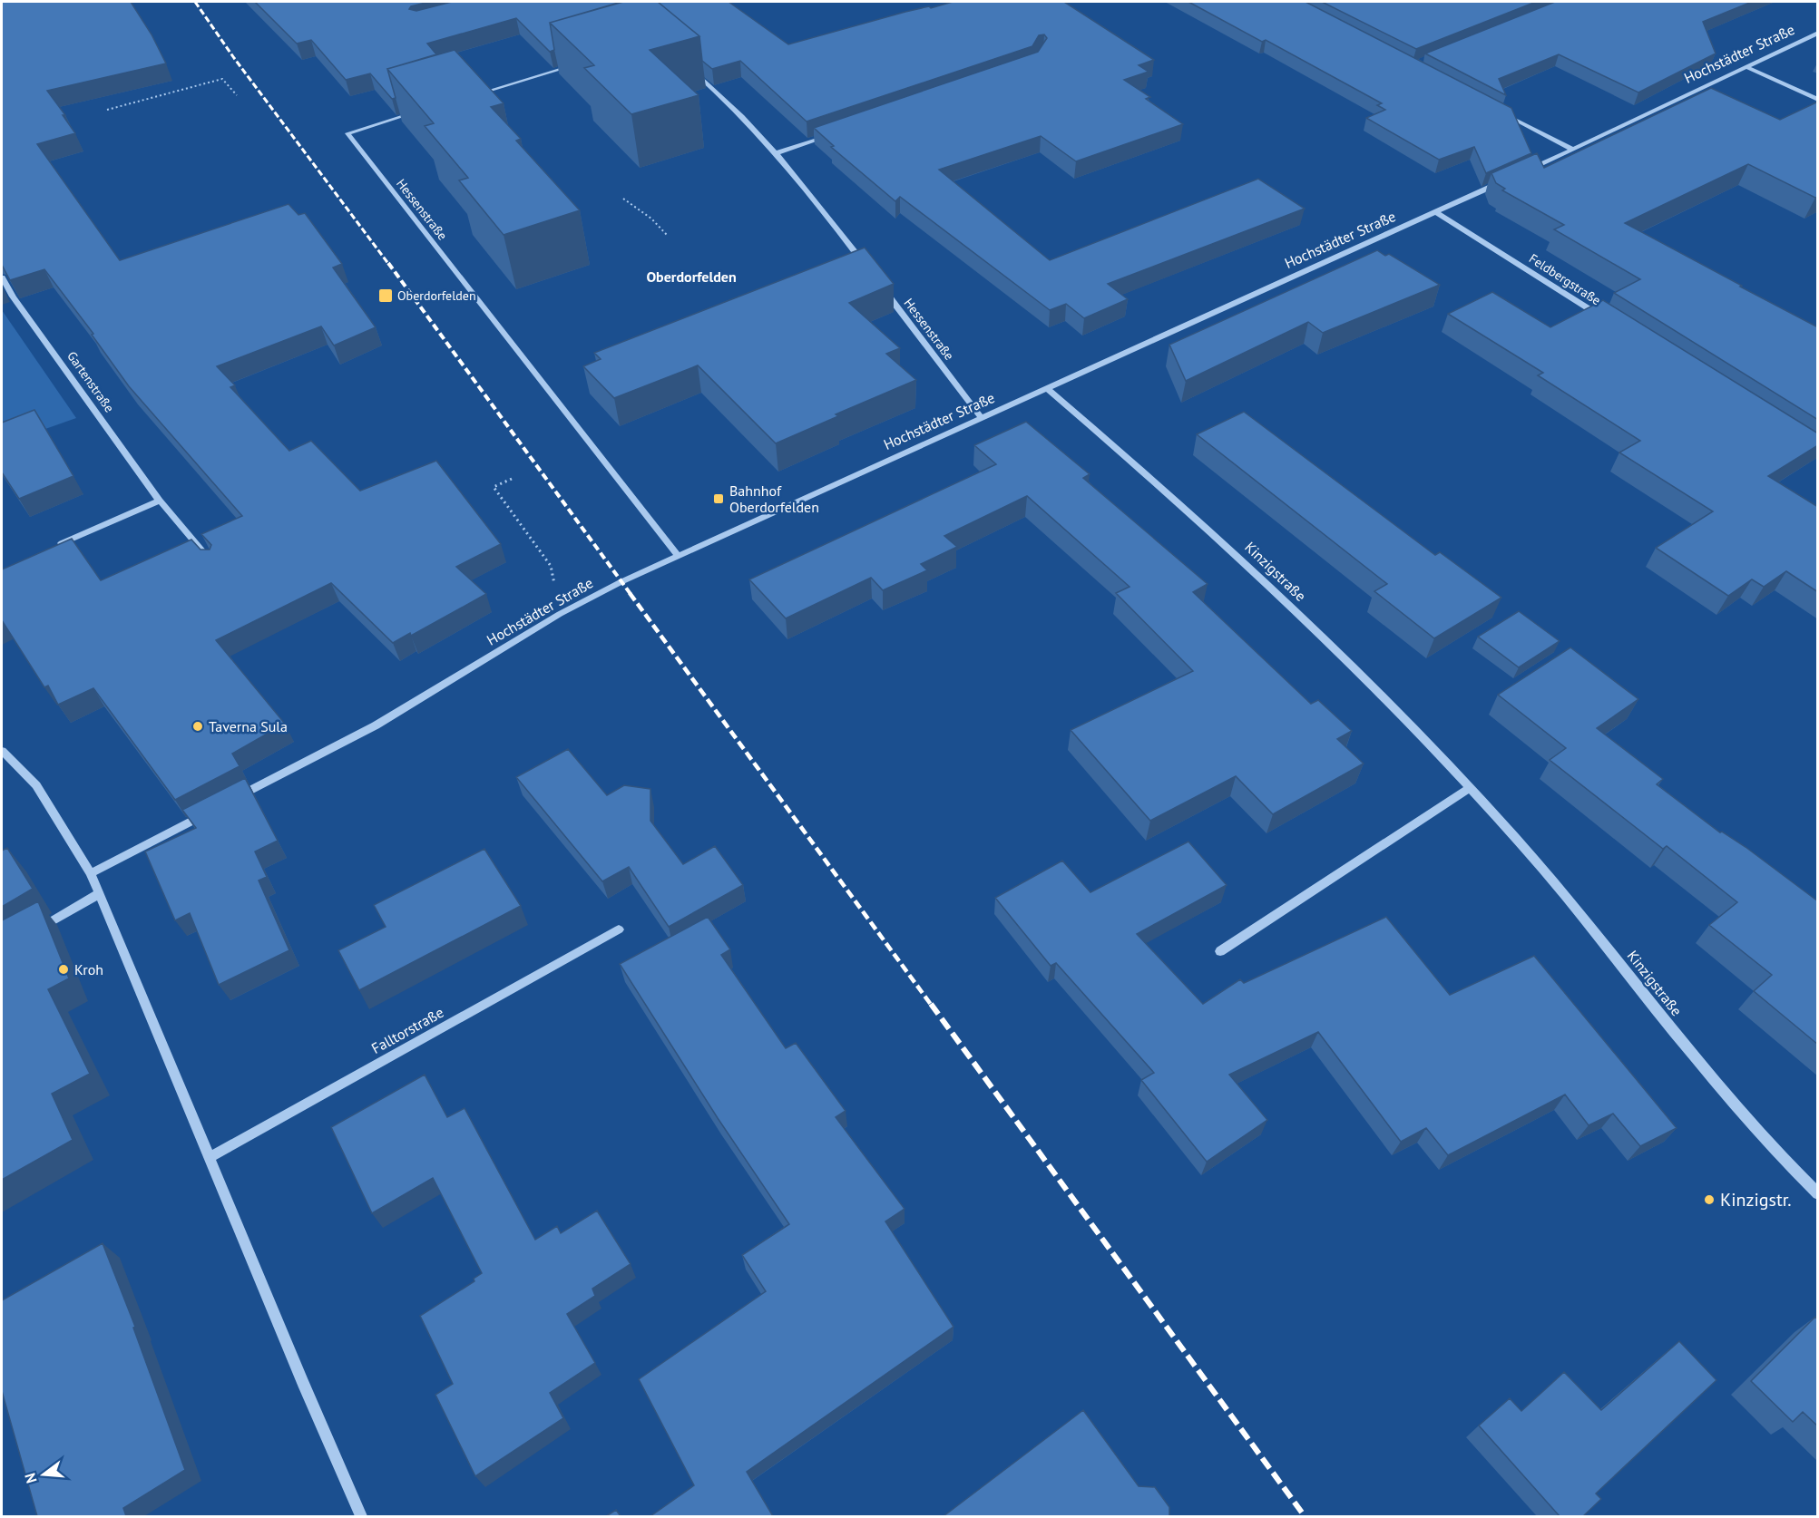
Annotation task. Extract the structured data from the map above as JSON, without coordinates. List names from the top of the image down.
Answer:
{
  "streets": {
    "street": [
      "Hochstädter Straße",
      "Hessenstraße",
      "Feldbergstraße",
      "Gartenstraße",
      "Kinzigstraße",
      "Falltorstraße"
    ]
  },
  "crossings": [
    ["Hochstädter Straße", "Hessenstraße"],
    ["Hochstädter Straße", "Feldbergstraße"],
    ["Hochstädter Straße", "Kinzigstraße"]
  ],
  "districts": ["Oberdorfelden"],
  "places": {
    "transit": ["Oberdorfelden", "Bahnhof Oberdorfelden"],
    "other": ["Taverna Sula", "Kroh", "Kinzigstr."]
  },
  "north": "left"
}
